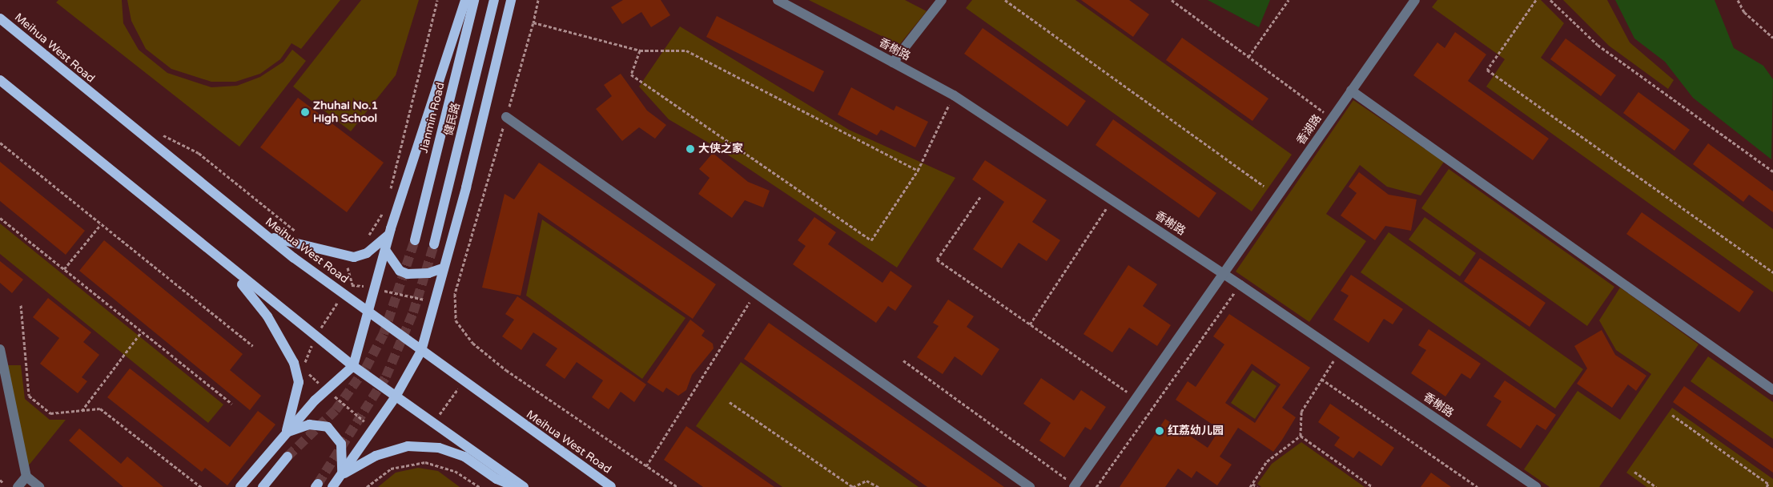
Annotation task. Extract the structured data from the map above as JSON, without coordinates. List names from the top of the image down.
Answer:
{
  "streets": {
    "main road": ["Meihua West Road", "Jianmin Road", "健民路"],
    "street": ["香榭路", "香湖路"]
  },
  "crossings": [
    ["香榭路", "香湖路"]
  ],
  "places": ["Zhuhai No.1 High School", "大侠之家", "红荔幼儿园"]
}
